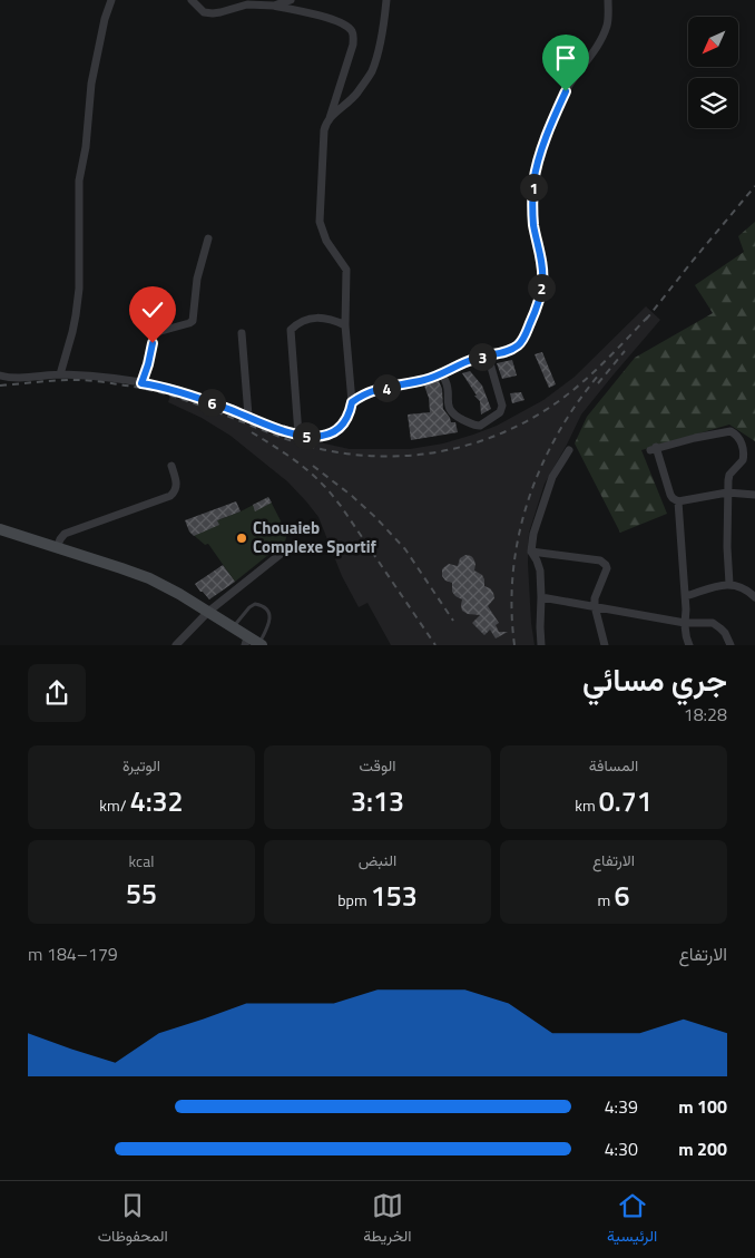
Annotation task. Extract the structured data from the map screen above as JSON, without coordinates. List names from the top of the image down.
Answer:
{
  "places": ["Chouaieb Complexe Sportif"],
  "north": "bottom left",
  "page": {
    "pins": [
      "1",
      "2",
      "3",
      "4",
      "6",
      "5"
    ],
    "heading": ["جري مسائي", "18:28"],
    "stats": [
      ["المسافة", "0.71 km"],
      ["الوقت", "3:13"],
      ["الوتيرة", "4:32 /km"],
      ["الارتفاع", "6 m"],
      ["النبض", "153 bpm"],
      ["kcal", "55"]
    ],
    "chart": ["الارتفاع", "179–184 m"],
    "list": [
      {
        "name": "100 m",
        "note": "4:39"
      },
      {
        "name": "200 m",
        "note": "4:30"
      }
    ],
    "tabs": ["الرئيسية", "الخريطة", "المحفوظات"]
  }
}
